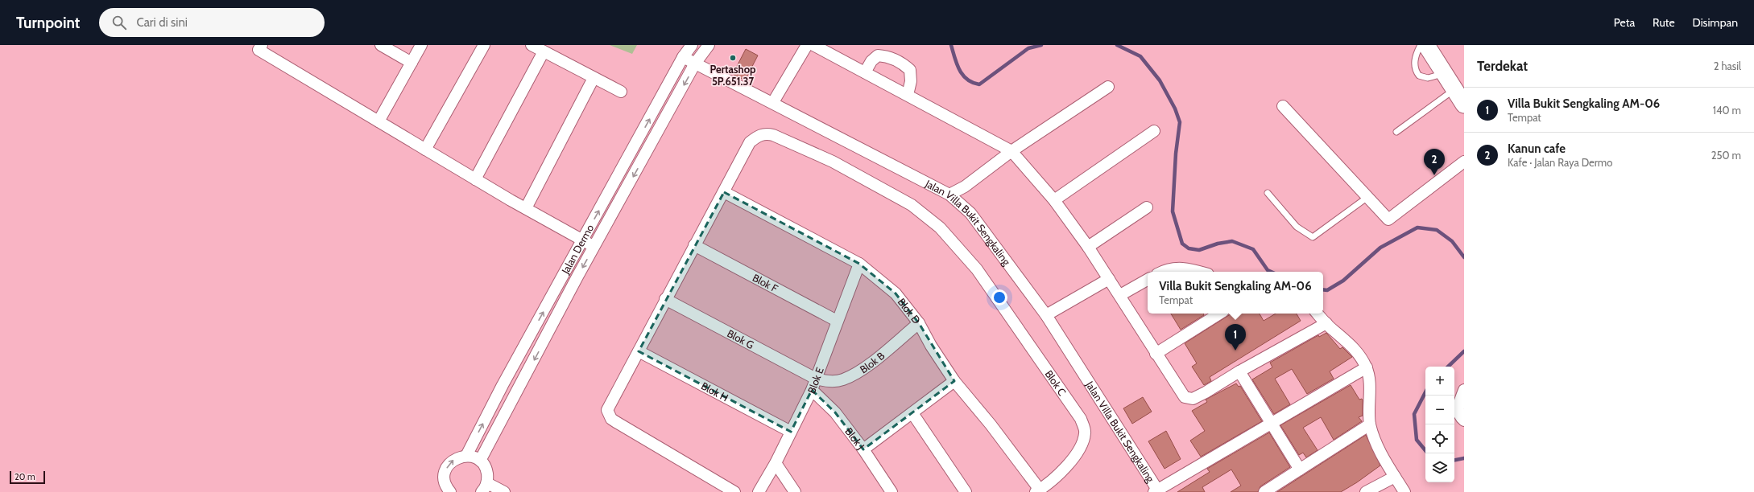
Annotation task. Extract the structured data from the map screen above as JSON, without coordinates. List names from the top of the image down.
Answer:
{
  "streets": {
    "street": [
      "Jalan Villa Bukit Sengkaling",
      "Jalan Dermo",
      "Blok F",
      "Blok D",
      "Blok G",
      "Blok B",
      "Blok E",
      "Blok C",
      "Blok H",
      "Blok J"
    ]
  },
  "crossings": [
    ["Jalan Villa Bukit Sengkaling", "Jalan Dermo"],
    ["Blok F", "Blok E"],
    ["Blok F", "Blok C"],
    ["Blok D", "Blok B"],
    ["Blok D", "Blok E"],
    ["Blok D", "Blok C"],
    ["Blok G", "Blok B"],
    ["Blok G", "Blok E"],
    ["Blok G", "Blok C"],
    ["Blok B", "Blok E"],
    ["Blok E", "Blok H"],
    ["Blok E", "Blok J"],
    ["Blok C", "Blok H"]
  ],
  "places": ["Pertashop 5P.651.37"],
  "scale_bar": "20 m",
  "page": {
    "header": "Turnpoint",
    "search": "Cari di sini",
    "nav": ["Peta", "Rute", "Disimpan"],
    "heading": ["Terdekat", "2 hasil"],
    "list": [
      {
        "mark": "1",
        "name": "Villa Bukit Sengkaling AM-06",
        "note": "Tempat",
        "value": "140 m"
      },
      {
        "mark": "2",
        "name": "Kanun cafe",
        "note": "Kafe · Jalan Raya Dermo",
        "value": "250 m"
      }
    ],
    "pins": ["2", "1"],
    "popup": ["Villa Bukit Sengkaling AM-06", "Tempat"],
    "map_buttons": ["+", "−"],
    "scale": "20 m"
  }
}
